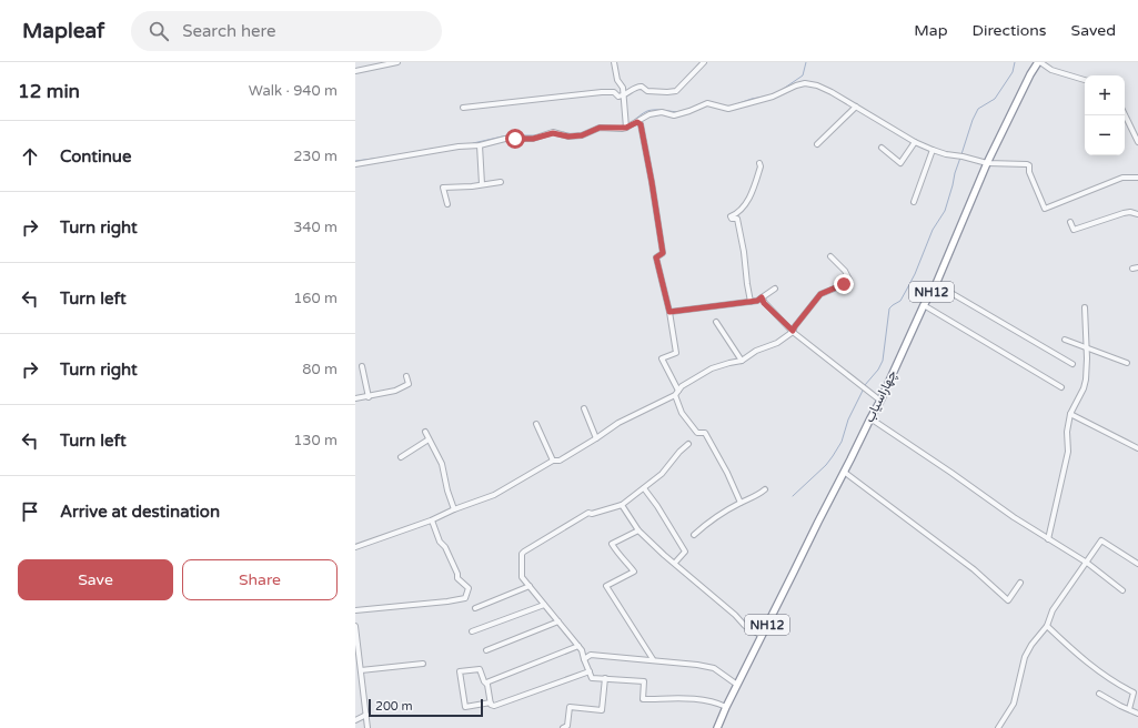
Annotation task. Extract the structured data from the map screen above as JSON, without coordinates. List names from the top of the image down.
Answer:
{
  "streets": {
    "highway": ["NH12", "چهاراسیاب"]
  },
  "scale_bar": "200 m",
  "page": {
    "header": "Mapleaf",
    "search": "Search here",
    "nav": ["Map", "Directions", "Saved"],
    "heading": ["12 min", "Walk · 940 m"],
    "map_buttons": ["+", "−"],
    "list": [
      ["Continue", "230 m"],
      ["Turn right", "340 m"],
      ["Turn left", "160 m"],
      ["Turn right", "80 m"],
      ["Turn left", "130 m"],
      "Arrive at destination"
    ],
    "buttons": ["Save", "Share"],
    "scale": "200 m"
  }
}
